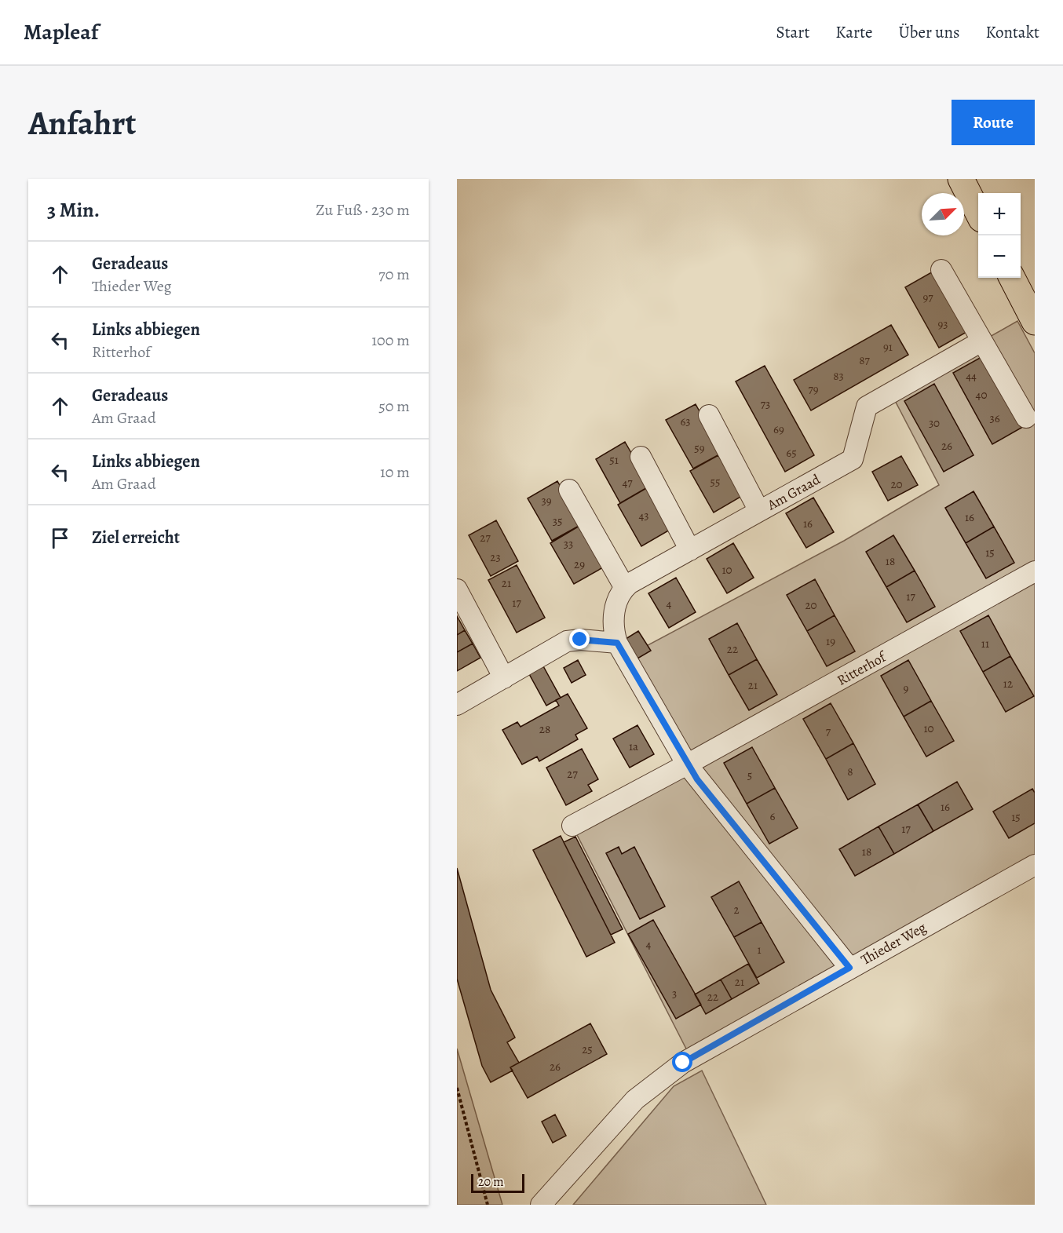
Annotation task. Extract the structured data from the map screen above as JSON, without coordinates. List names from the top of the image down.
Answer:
{
  "streets": {
    "street": ["Am Graad", "Ritterhof", "Thieder Weg"]
  },
  "house_numbers": [
    "97",
    "93",
    "91",
    "87",
    "83",
    "44",
    "79",
    "40",
    "73",
    "36",
    "63",
    "30",
    "69",
    "26",
    "59",
    "65",
    "51",
    "55",
    "47",
    "20",
    "39",
    "43",
    "16",
    "35",
    "16",
    "27",
    "33",
    "15",
    "23",
    "18",
    "29",
    "10",
    "21",
    "17",
    "17",
    "4",
    "20",
    "19",
    "11",
    "22",
    "12",
    "21",
    "9",
    "10",
    "28",
    "7",
    "1a",
    "8",
    "27",
    "5",
    "16",
    "6",
    "15",
    "17",
    "18",
    "2",
    "4",
    "1",
    "21",
    "3",
    "22",
    "25",
    "26"
  ],
  "scale_bar": "20 m",
  "north": "top right",
  "page": {
    "header": "Mapleaf",
    "nav": [
      "Start",
      "Karte",
      "Über uns",
      "Kontakt"
    ],
    "buttons": "Route",
    "title": "Anfahrt",
    "heading": ["3 Min.", "Zu Fuß · 230 m"],
    "map_buttons": ["+", "−"],
    "list": [
      ["Geradeaus", "Thieder Weg", "70 m"],
      ["Links abbiegen", "Ritterhof", "100 m"],
      ["Geradeaus", "Am Graad", "50 m"],
      ["Links abbiegen", "Am Graad", "10 m"],
      "Ziel erreicht"
    ],
    "scale": "20 m"
  }
}
